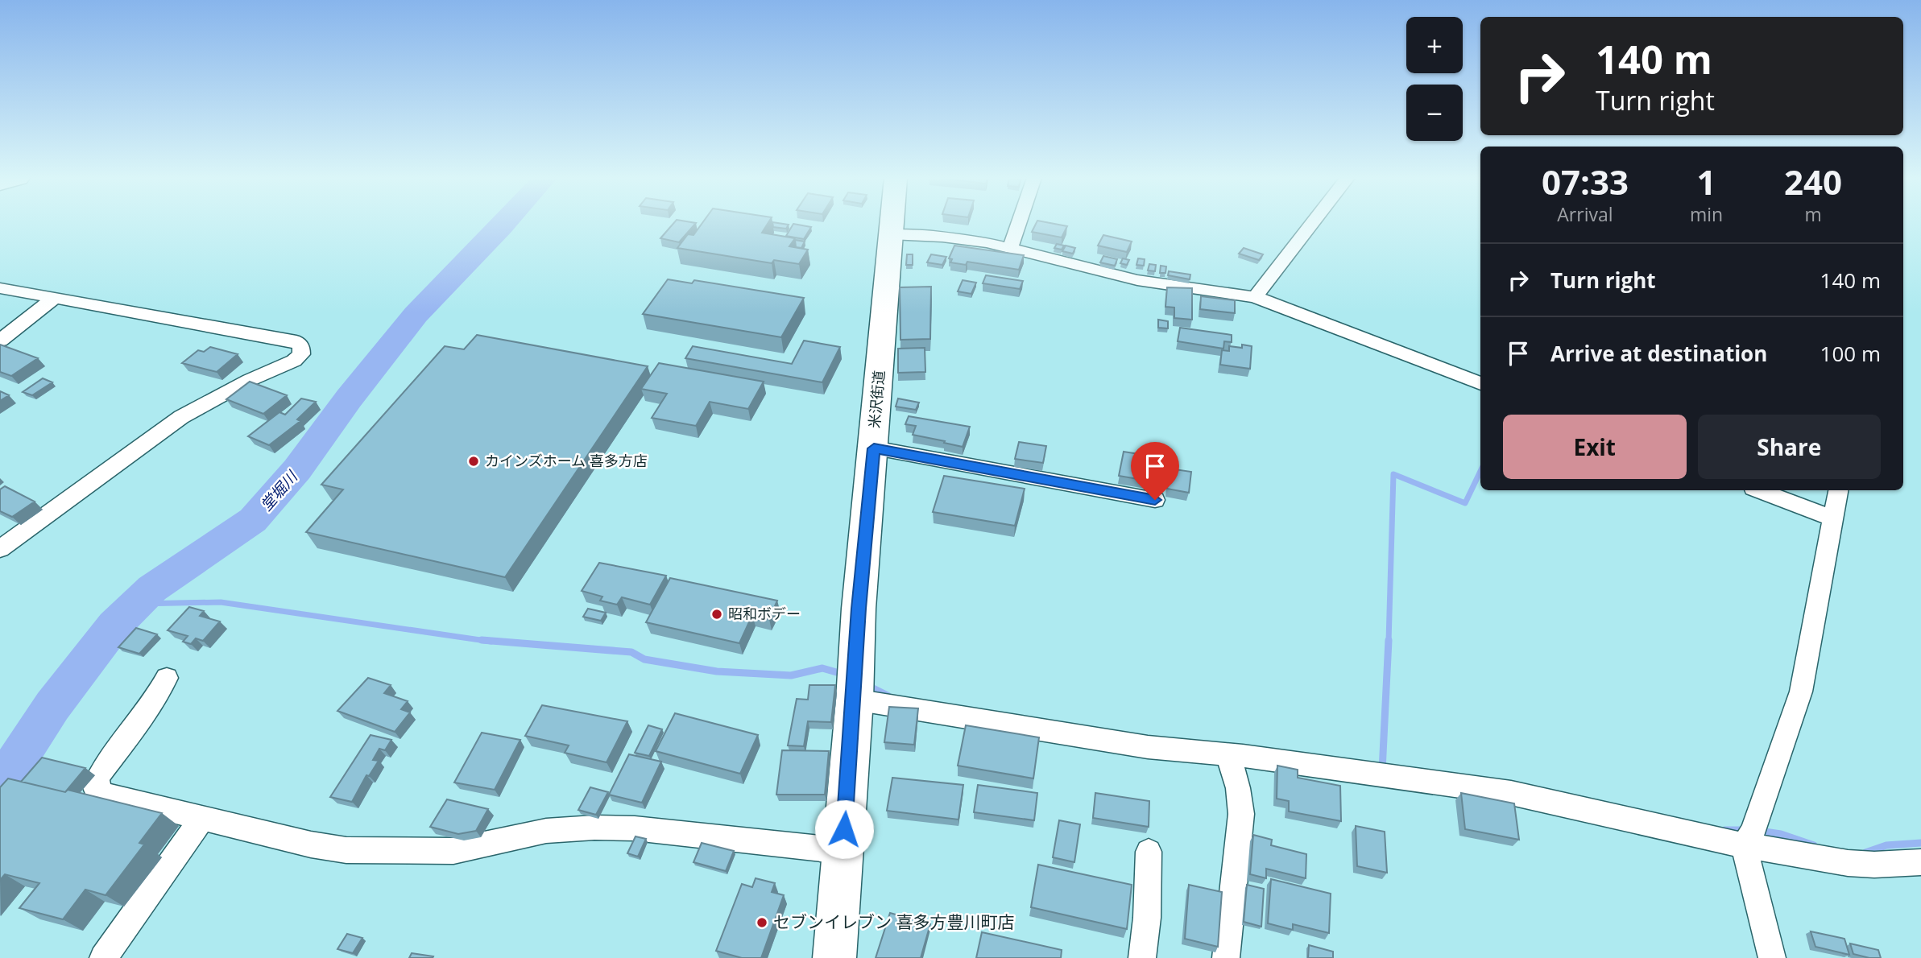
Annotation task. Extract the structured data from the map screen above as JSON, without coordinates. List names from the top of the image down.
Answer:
{
  "streets": {
    "highway": ["米沢街道"]
  },
  "water": ["堂堀川"],
  "places": ["カインズホーム 喜多方店", "昭和ボデー", "セブンイレブン 喜多方豊川町店"],
  "page": {
    "map_buttons": ["+", "−"],
    "turn": ["140 m", "Turn right"],
    "eta": [
      "07:33",
      "Arrival",
      "1",
      "min",
      "240",
      "m"
    ],
    "list": [
      {
        "name": "Turn right",
        "value": "140 m"
      },
      {
        "name": "Arrive at destination",
        "value": "100 m"
      }
    ],
    "buttons": ["Exit", "Share"]
  }
}
